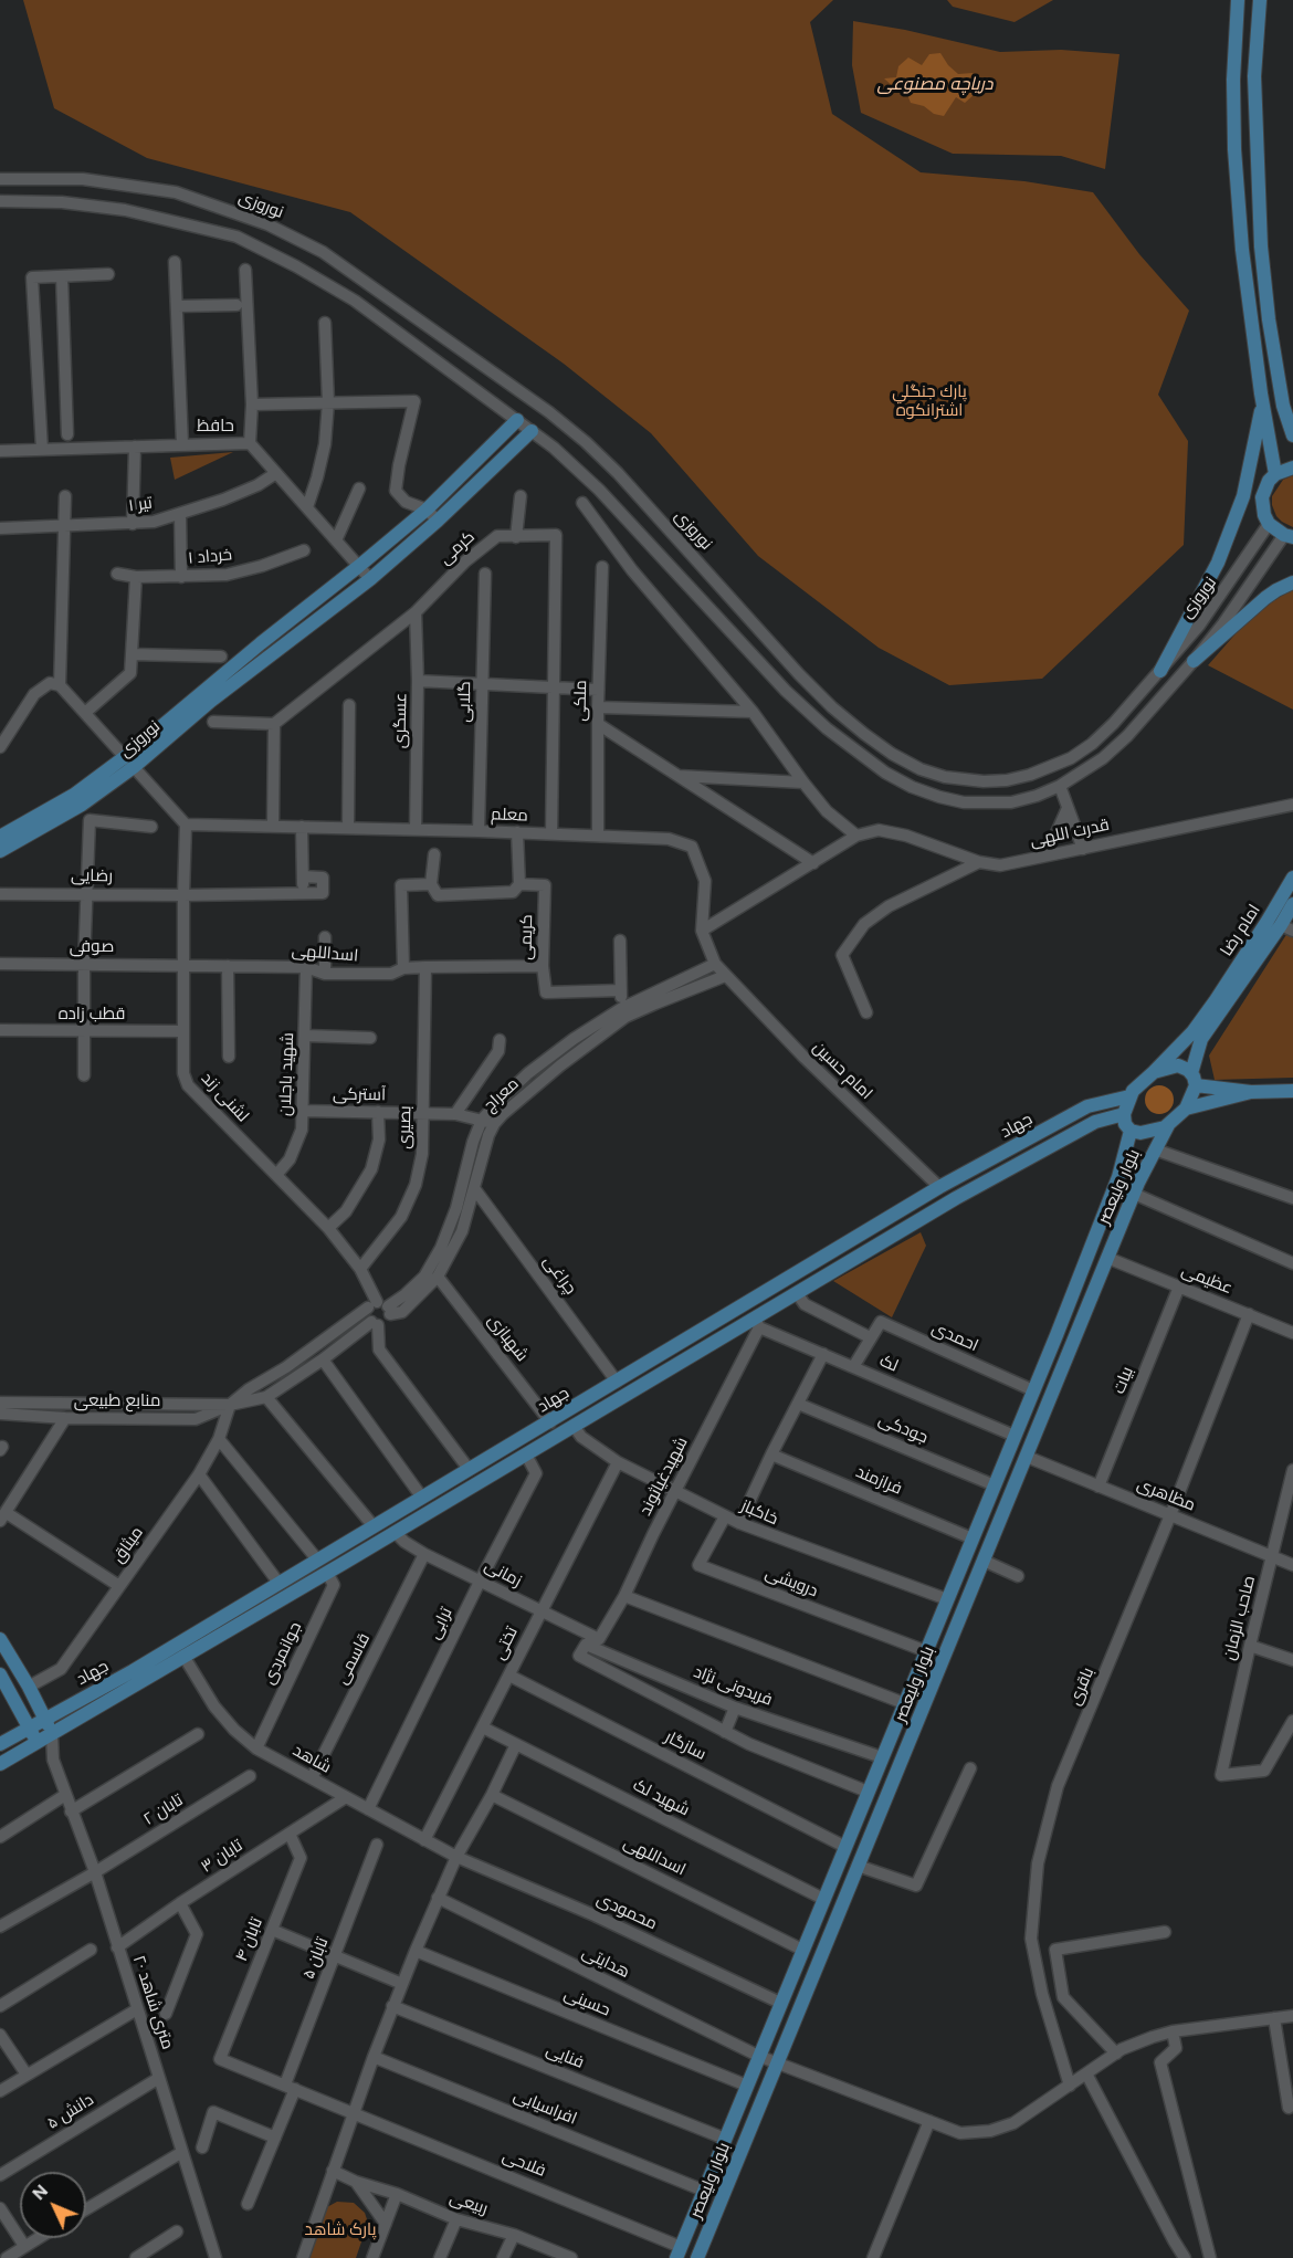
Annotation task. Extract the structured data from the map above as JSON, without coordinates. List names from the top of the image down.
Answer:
{
  "streets": {
    "main road": [
      "نوروزی",
      "امام رضا",
      "جهاد",
      "بلوار ولیعصر"
    ],
    "street": [
      "حافظ",
      "تیر ۱",
      "کرمی",
      "خرداد ۱",
      "ملکی",
      "گلابی",
      "عسگری",
      "معلم",
      "قدرت اللهی",
      "رضایی",
      "کریمی",
      "صوفی",
      "اسداللهی",
      "قطب زاده",
      "امام حسین",
      "شهید باجلان",
      "آسترکی",
      "معراج",
      "لشنی زند",
      "بصیری",
      "چراغی",
      "عظیمی",
      "احمدی",
      "شهبازی",
      "لک",
      "بیات",
      "منابع طبیعی",
      "جودکی",
      "شهید‌غیاثوند",
      "فرازمند",
      "مظاهری",
      "خاکباز",
      "میثاق",
      "زمانی",
      "درویشی",
      "صاحب الزمان",
      "ترابی",
      "تختی",
      "جوانمردی",
      "قاسمی",
      "فریدونی نژاد",
      "باقری",
      "سازگار",
      "شاهد",
      "شهید لک",
      "تابان ۲",
      "تابان ۳",
      "محمودی",
      "تابان ۴",
      "تابان ۵",
      "هدایتی",
      "۲۰ متری شاهد",
      "حسینی",
      "فنایی",
      "افراسیابی",
      "دانش ۵",
      "فلاحی",
      "ربیعی"
    ]
  },
  "crossings": [
    ["نوروزی", "حافظ"],
    ["حافظ", "تیر ۱"],
    ["کرمی", "عسگری"],
    ["کرمی", "معلم"],
    ["ملکی", "معلم"],
    ["گلابی", "معلم"],
    ["عسگری", "معلم"],
    ["معلم", "امام حسین"],
    ["معلم", "معراج"],
    ["معلم", "لشنی زند"],
    ["رضایی", "لشنی زند"],
    ["کریمی", "اسداللهی"],
    ["صوفی", "اسداللهی"],
    ["صوفی", "لشنی زند"],
    ["اسداللهی", "شهید باجلان"],
    ["اسداللهی", "لشنی زند"],
    ["اسداللهی", "بصیری"],
    ["اسداللهی", "بلوار ولیعصر"],
    ["قطب زاده", "لشنی زند"],
    ["امام حسین", "معراج"],
    ["امام حسین", "جهاد"],
    ["شهید باجلان", "آسترکی"],
    ["شهید باجلان", "لشنی زند"],
    ["آسترکی", "معراج"],
    ["آسترکی", "بصیری"],
    ["معراج", "لشنی زند"],
    ["معراج", "چراغی"],
    ["معراج", "شهبازی"],
    ["معراج", "منابع طبیعی"],
    ["لشنی زند", "جهاد"],
    ["لشنی زند", "بصیری"],
    ["لشنی زند", "منابع طبیعی"],
    ["جهاد", "بلوار ولیعصر"],
    ["جهاد", "چراغی"],
    ["جهاد", "شهبازی"],
    ["جهاد", "لک"],
    ["جهاد", "شهید‌غیاثوند"],
    ["جهاد", "خاکباز"],
    ["جهاد", "زمانی"],
    ["جهاد", "ترابی"],
    ["جهاد", "جوانمردی"],
    ["جهاد", "شاهد"],
    ["جهاد", "۲۰ متری شاهد"],
    ["بلوار ولیعصر", "عظیمی"],
    ["بلوار ولیعصر", "احمدی"],
    ["بلوار ولیعصر", "لک"],
    ["بلوار ولیعصر", "جودکی"],
    ["بلوار ولیعصر", "فرازمند"],
    ["بلوار ولیعصر", "مظاهری"],
    ["بلوار ولیعصر", "خاکباز"],
    ["بلوار ولیعصر", "درویشی"],
    ["بلوار ولیعصر", "فریدونی نژاد"],
    ["بلوار ولیعصر", "سازگار"],
    ["بلوار ولیعصر", "شهید لک"],
    ["بلوار ولیعصر", "محمودی"],
    ["بلوار ولیعصر", "هدایتی"],
    ["بلوار ولیعصر", "حسینی"],
    ["بلوار ولیعصر", "فنایی"],
    ["بلوار ولیعصر", "افراسیابی"],
    ["بلوار ولیعصر", "فلاحی"],
    ["عظیمی", "بیات"],
    ["عظیمی", "باقری"],
    ["لک", "شهید‌غیاثوند"],
    ["بیات", "مظاهری"],
    ["منابع طبیعی", "میثاق"],
    ["شهید‌غیاثوند", "خاکباز"],
    ["شهید‌غیاثوند", "زمانی"],
    ["مظاهری", "صاحب الزمان"],
    ["مظاهری", "باقری"],
    ["خاکباز", "درویشی"],
    ["خاکباز", "تختی"],
    ["زمانی", "ترابی"],
    ["زمانی", "تختی"],
    ["زمانی", "قاسمی"],
    ["ترابی", "شاهد"],
    ["تختی", "سازگار"],
    ["تختی", "شاهد"],
    ["تختی", "شهید لک"],
    ["جوانمردی", "شاهد"],
    ["قاسمی", "شاهد"],
    ["باقری", "هدایتی"],
    ["شاهد", "تابان ۳"],
    ["شاهد", "محمودی"],
    ["تابان ۲", "۲۰ متری شاهد"],
    ["تابان ۳", "تابان ۴"],
    ["تابان ۳", "۲۰ متری شاهد"],
    ["تابان ۴", "فلاحی"],
    ["تابان ۵", "فلاحی"],
    ["۲۰ متری شاهد", "دانش ۵"]
  ],
  "water": ["دریاچه مصنوعی"],
  "parks": ["پارك جنگلي اشترانكوه", "پارک شاهد"],
  "north": "top left"
}
